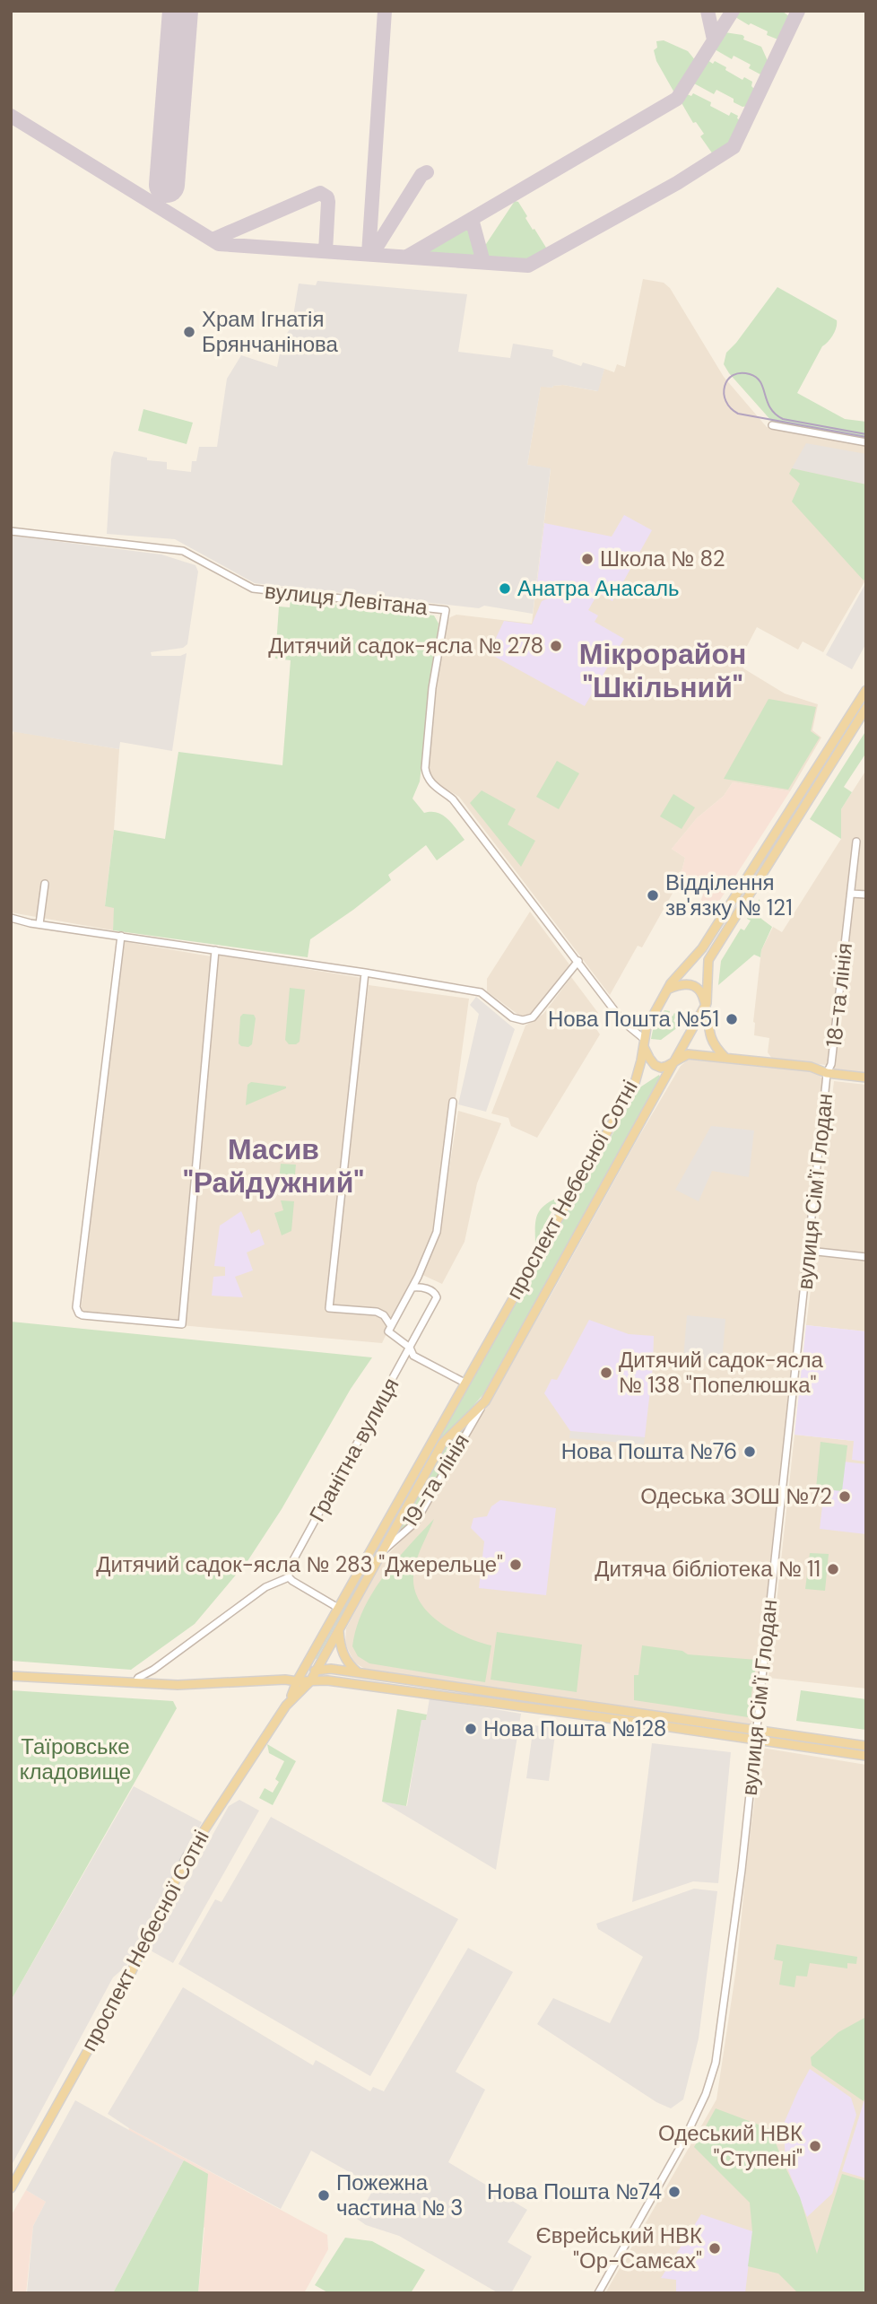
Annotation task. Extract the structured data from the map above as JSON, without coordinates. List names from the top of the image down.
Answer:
{
  "streets": {
    "main road": ["вулиця Левітана", "проспект Небесної Сотні"],
    "street": [
      "18-та лінія",
      "вулиця Сім'ї Глодан",
      "Гранітна вулиця",
      "19-та лінія"
    ]
  },
  "crossings": [
    ["вулиця Левітана", "18-та лінія"],
    ["вулиця Левітана", "проспект Небесної Сотні"],
    ["вулиця Левітана", "вулиця Сім'ї Глодан"],
    ["18-та лінія", "вулиця Сім'ї Глодан"],
    ["проспект Небесної Сотні", "19-та лінія"]
  ],
  "districts": ["Мікрорайон \"Шкільний\"", "Масив \"Райдужний\""],
  "parks": ["Таїровське кладовище"],
  "places": [
    "Храм Ігнатія Брянчанінова",
    "Школа № 82",
    "Анатра Анасаль",
    "Дитячий садок-ясла № 278",
    "Відділення зв'язку № 121",
    "Нова Пошта №51",
    "Дитячий садок-ясла № 138 \"Попелюшка\"",
    "Нова Пошта №76",
    "Одеська ЗОШ №72",
    "Дитячий садок-ясла № 283 \"Джерельце\"",
    "Дитяча бібліотека № 11",
    "Нова Пошта №128",
    "Одеський НВК \"Ступені\"",
    "Нова Пошта №74",
    "Пожежна частина № 3",
    "Єврейський НВК \"Ор-Самєах\""
  ]
}
